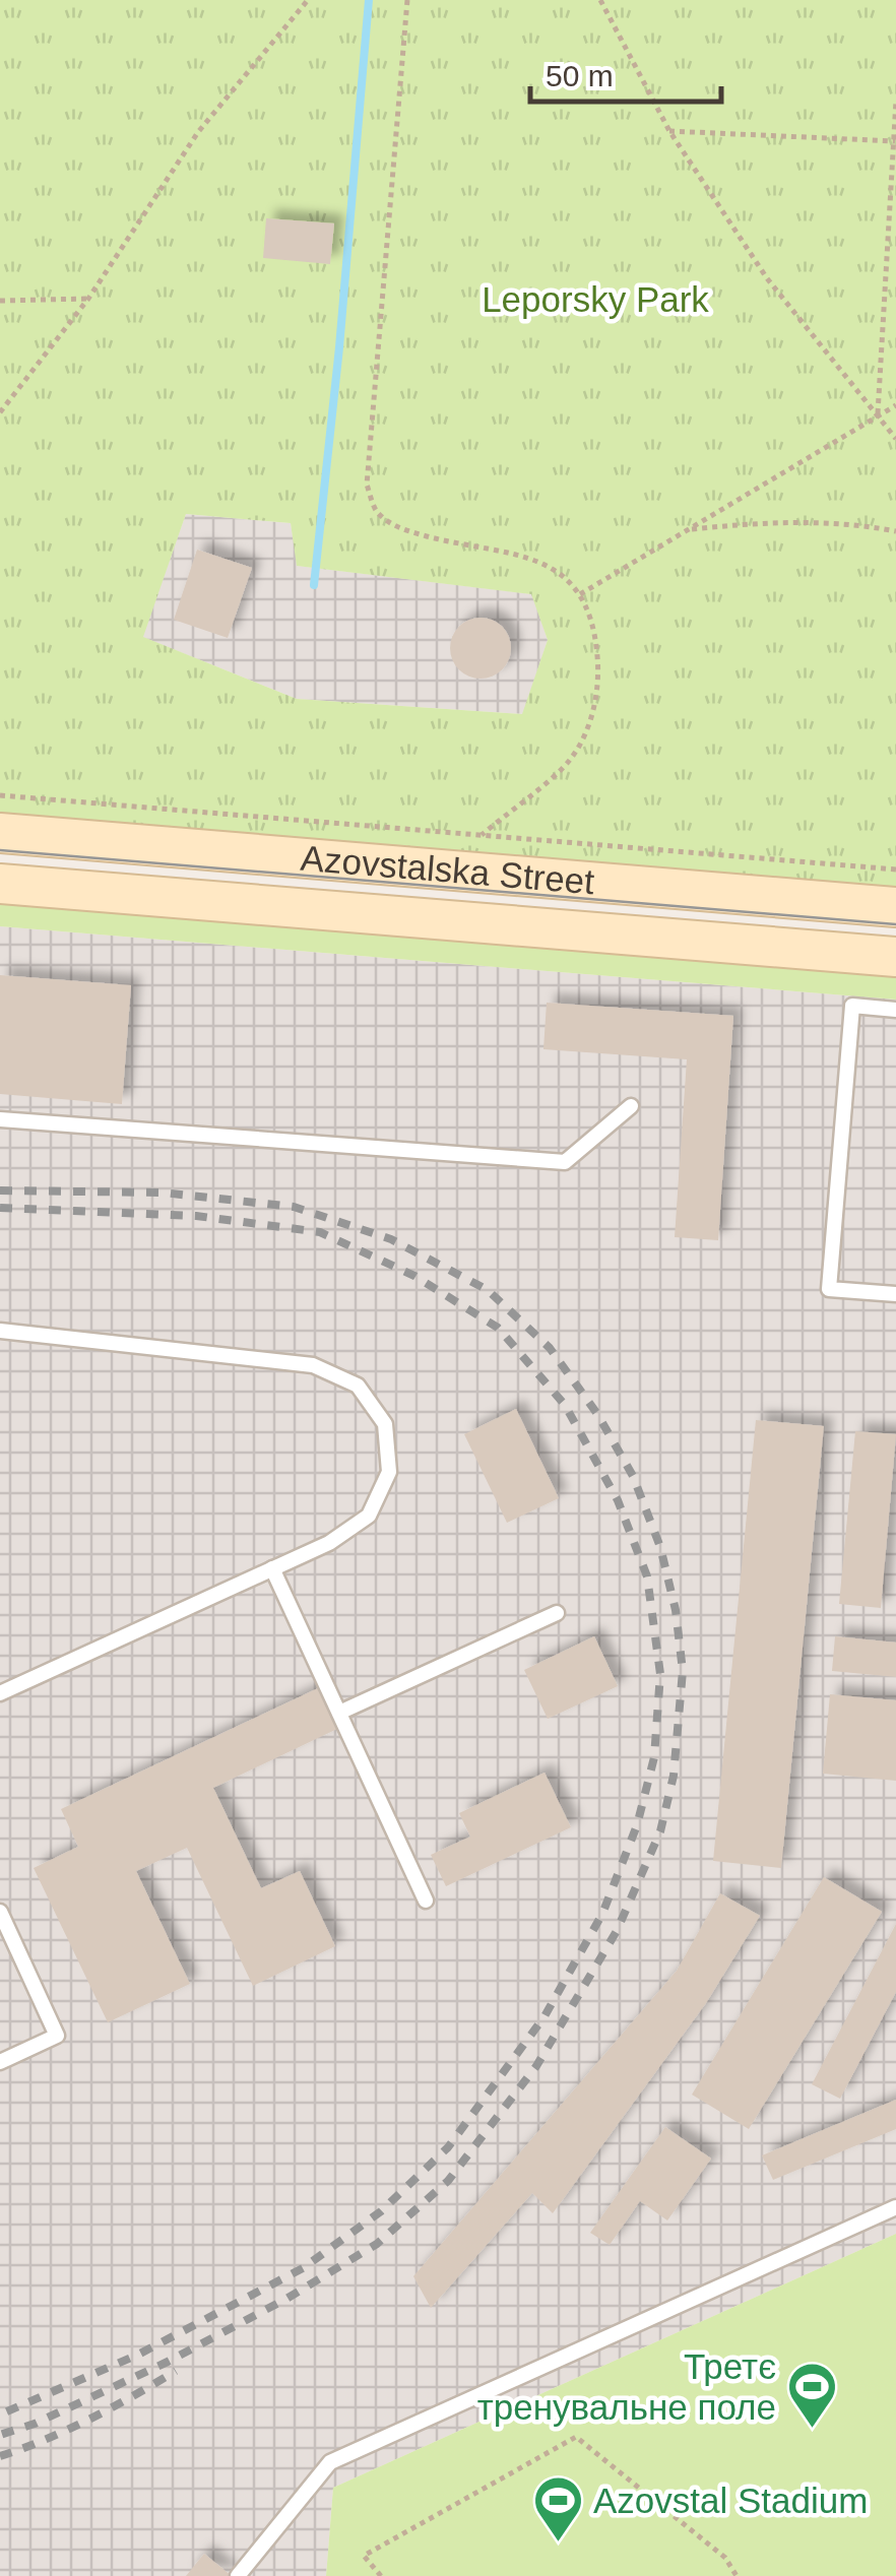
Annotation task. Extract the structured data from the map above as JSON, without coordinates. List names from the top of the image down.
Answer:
{
  "streets": {
    "street": ["Azovstalska Street"]
  },
  "parks": ["Leporsky Park"],
  "places": {
    "sports": ["Третє тренувальне поле", "Azovstal Stadium"]
  },
  "scale_bar": "50 m"
}
